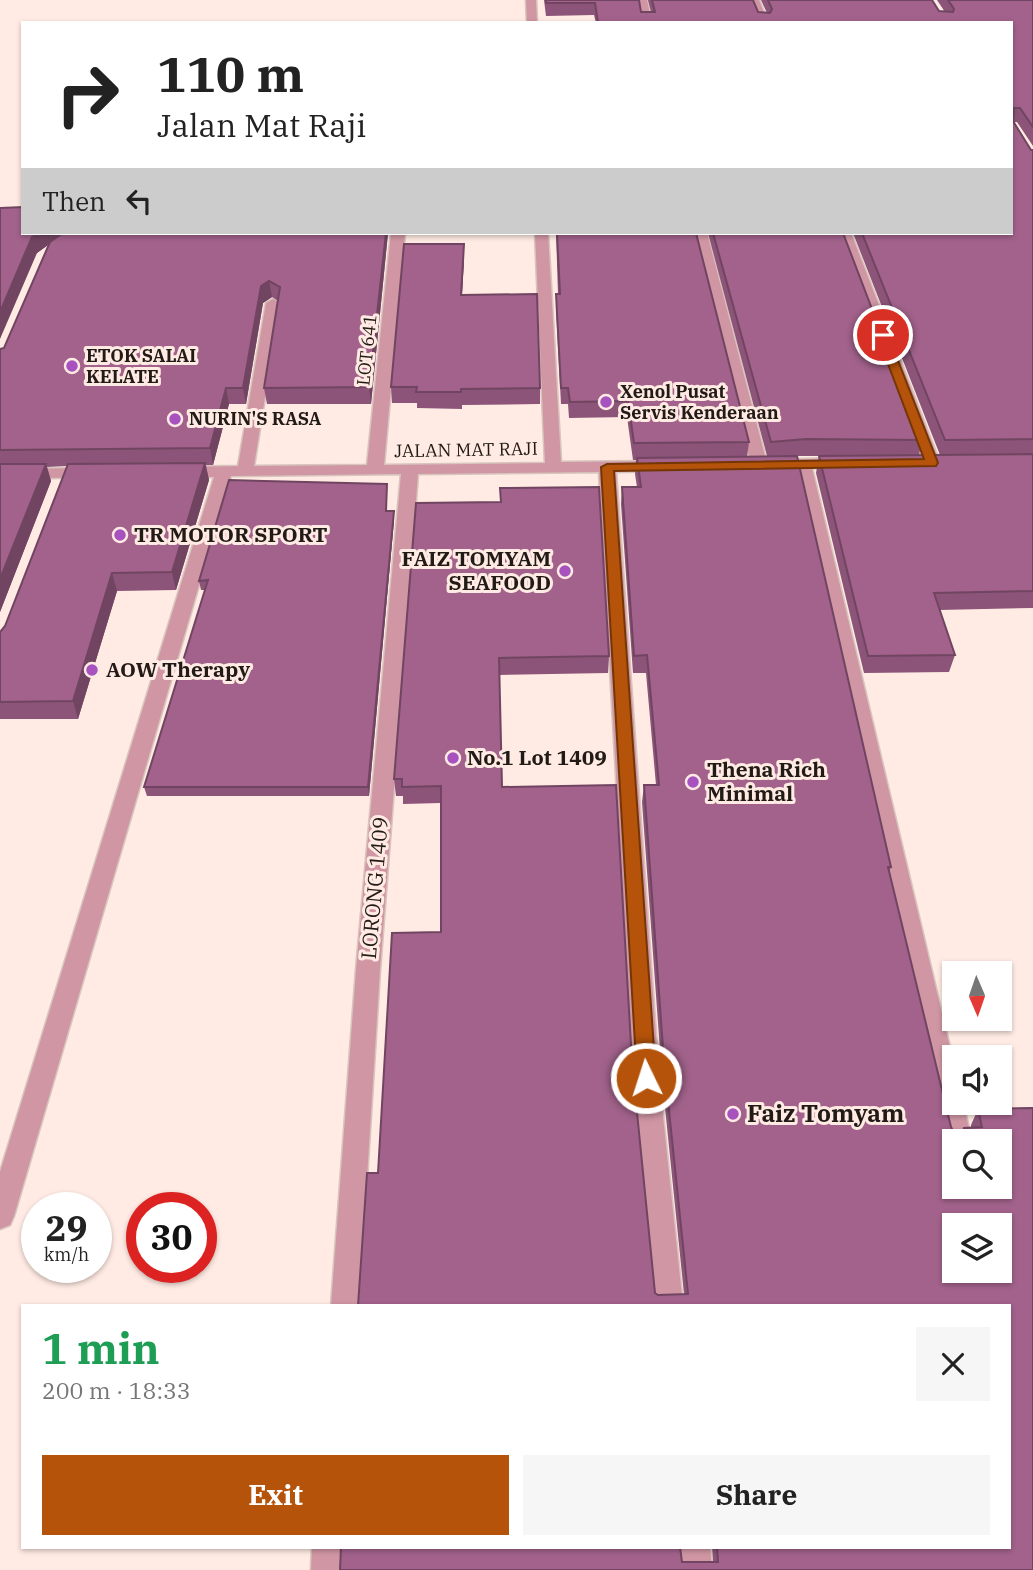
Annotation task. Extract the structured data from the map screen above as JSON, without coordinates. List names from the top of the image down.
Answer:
{
  "streets": {
    "street": ["LOT 641", "JALAN MAT RAJI", "LORONG 1409"]
  },
  "crossings": [
    ["LOT 641", "JALAN MAT RAJI"],
    ["JALAN MAT RAJI", "LORONG 1409"]
  ],
  "places": [
    "ETOK SALAI KELATE",
    "Xenol Pusat Servis Kenderaan",
    "NURIN'S RASA",
    "TR MOTOR SPORT",
    "FAIZ TOMYAM SEAFOOD",
    "AOW Therapy",
    "No.1 Lot 1409",
    "Thena Rich Minimal",
    "Faiz Tomyam"
  ],
  "north": "bottom",
  "page": {
    "turn": ["110 m", "Jalan Mat Raji"],
    "then": "Then",
    "speed": "29 km/h",
    "limit": "30",
    "heading": ["1 min", "200 m · 18:33"],
    "buttons": ["Exit", "Share"]
  }
}
